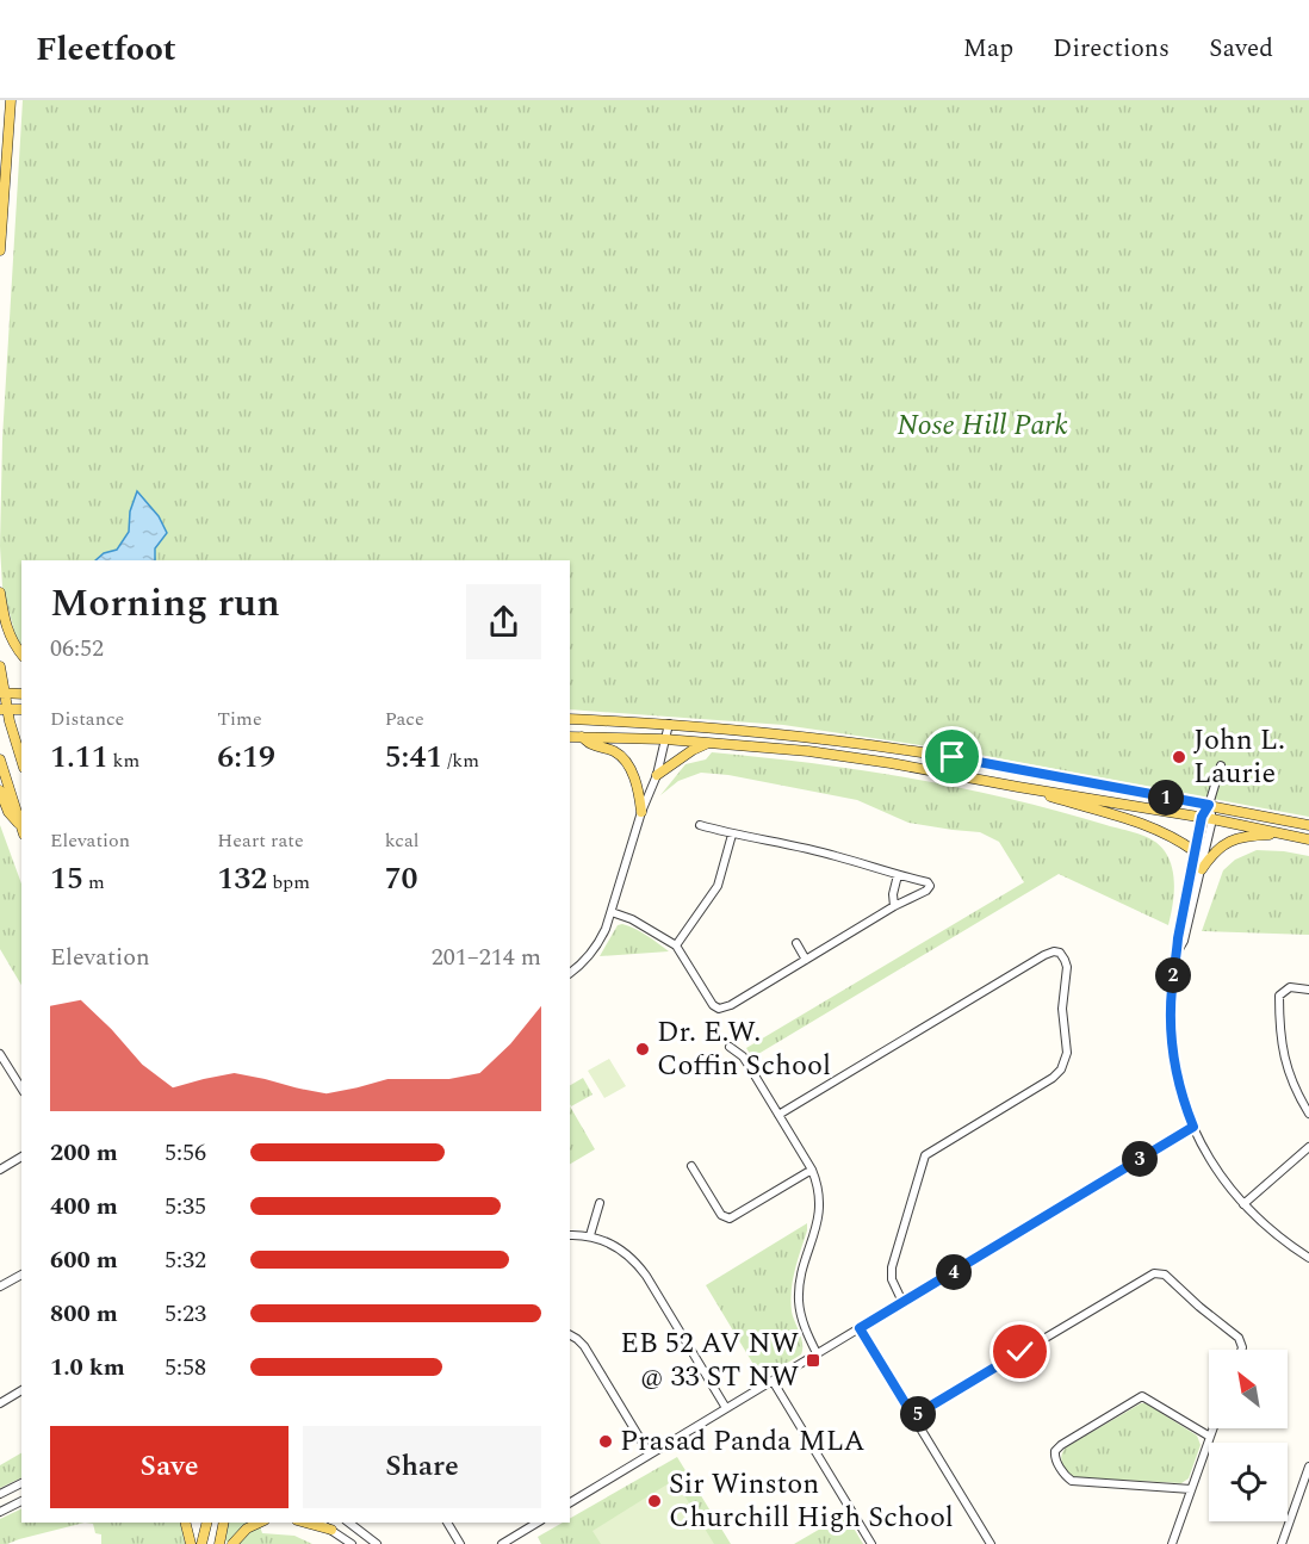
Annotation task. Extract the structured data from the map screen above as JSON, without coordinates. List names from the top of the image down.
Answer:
{
  "parks": ["Nose Hill Park"],
  "places": {
    "other": [
      "John L. Laurie",
      "Dr. E.W. Coffin School",
      "Prasad Panda MLA",
      "Sir Winston Churchill High School"
    ],
    "transit": ["EB 52 AV NW @ 33 ST NW"]
  },
  "north": "top left",
  "page": {
    "header": "Fleetfoot",
    "nav": ["Map", "Directions", "Saved"],
    "heading": ["Morning run", "06:52"],
    "stats": [
      ["Distance", "1.11 km"],
      ["Time", "6:19"],
      ["Pace", "5:41 /km"],
      ["Elevation", "15 m"],
      ["Heart rate", "132 bpm"],
      ["kcal", "70"]
    ],
    "pins": [
      "1",
      "2",
      "3",
      "4",
      "5"
    ],
    "chart": ["Elevation", "201–214 m"],
    "list": [
      {
        "name": "200 m",
        "note": "5:56"
      },
      {
        "name": "400 m",
        "note": "5:35"
      },
      {
        "name": "600 m",
        "note": "5:32"
      },
      {
        "name": "800 m",
        "note": "5:23"
      },
      {
        "name": "1.0 km",
        "note": "5:58"
      }
    ],
    "buttons": ["Save", "Share"]
  }
}
